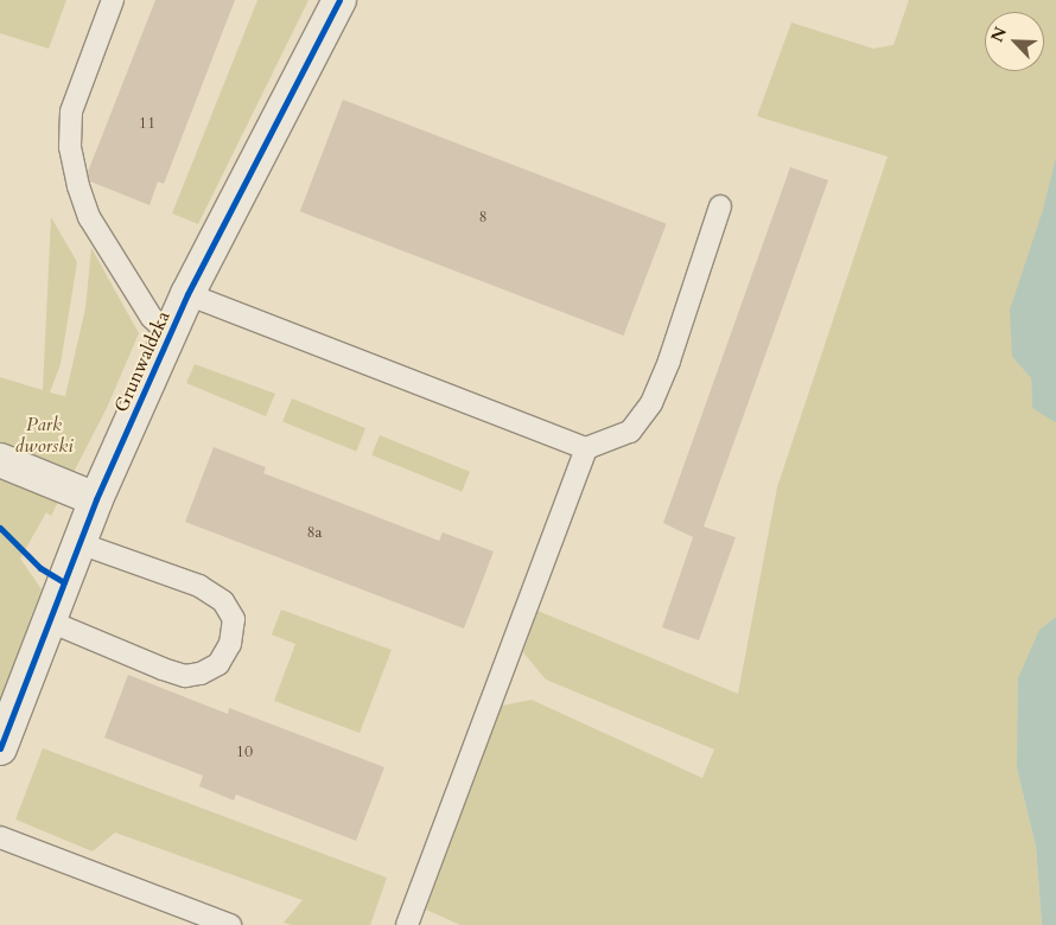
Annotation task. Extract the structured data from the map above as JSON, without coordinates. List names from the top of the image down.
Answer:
{
  "streets": {
    "street": ["Grunwaldzka"]
  },
  "parks": ["Park dworski"],
  "house_numbers": [
    "11",
    "8",
    "8a",
    "10"
  ],
  "north": "top left"
}
